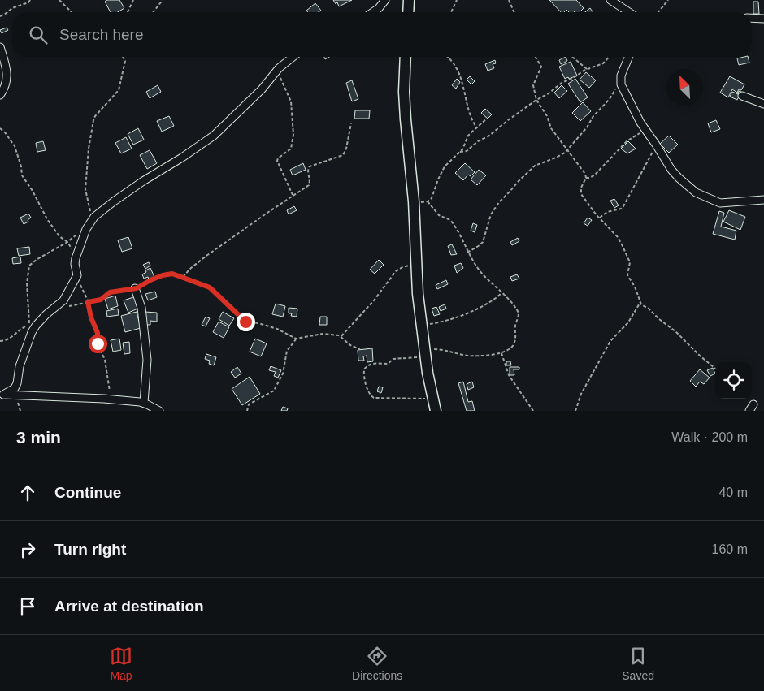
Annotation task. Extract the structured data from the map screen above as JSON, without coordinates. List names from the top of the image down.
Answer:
{
  "north": "top left",
  "page": {
    "search": "Search here",
    "heading": ["3 min", "Walk · 200 m"],
    "list": [
      ["Continue", "40 m"],
      ["Turn right", "160 m"],
      "Arrive at destination"
    ],
    "nav": ["Map", "Directions", "Saved"]
  }
}
